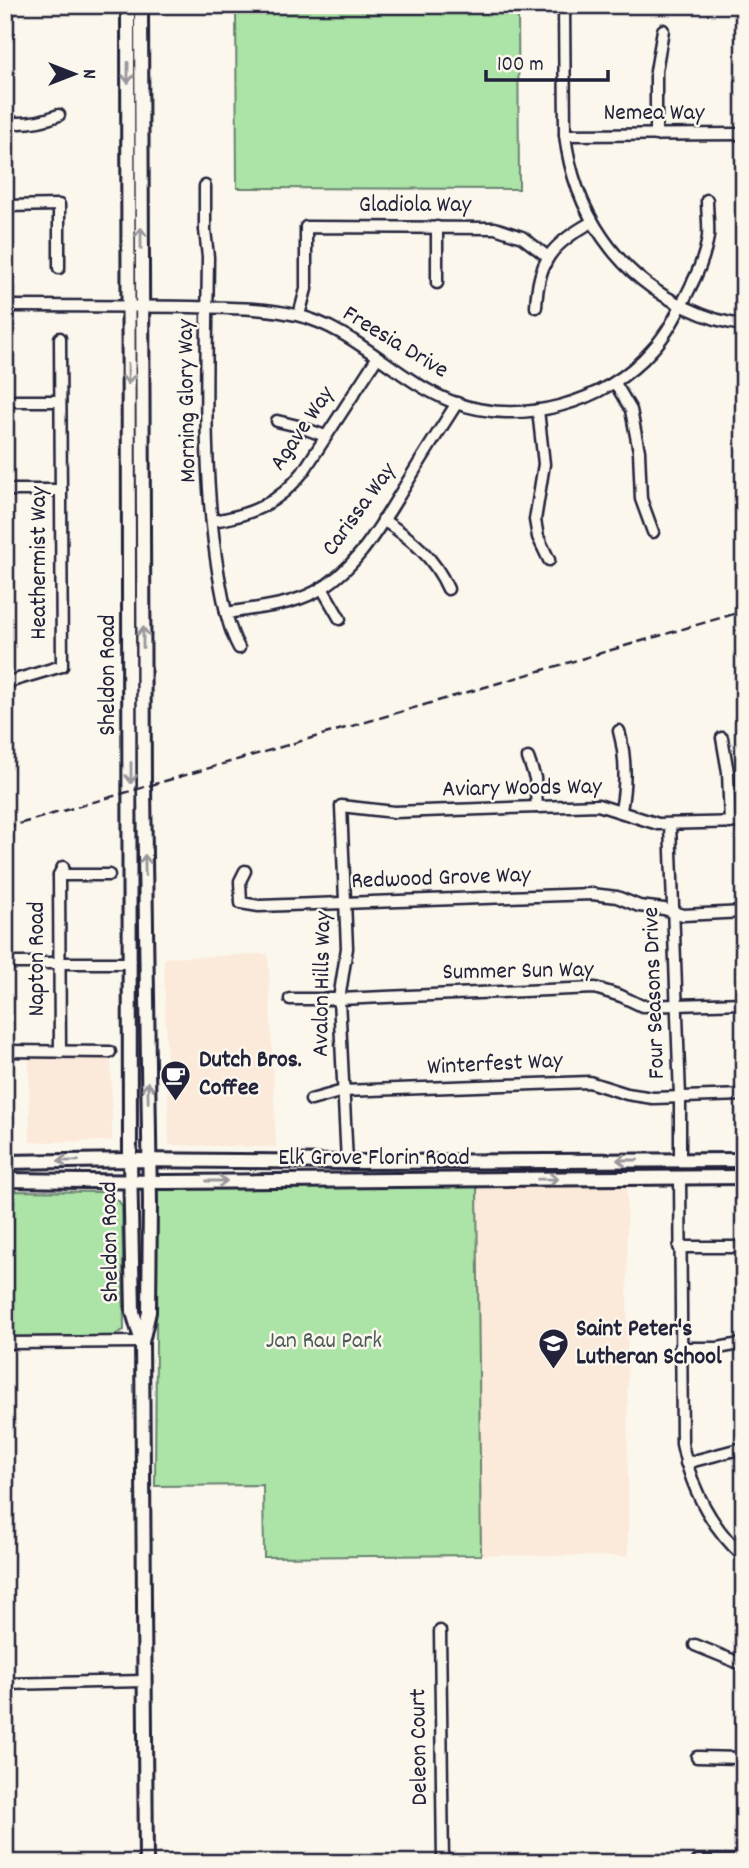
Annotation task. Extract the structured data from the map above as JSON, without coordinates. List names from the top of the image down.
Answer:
{
  "streets": {
    "main road": ["Sheldon Road", "Elk Grove Florin Road"],
    "street": [
      "Nemea Way",
      "Gladiola Way",
      "Freesia Drive",
      "Morning Glory Way",
      "Agave Way",
      "Carissa Way",
      "Heathermist Way",
      "Aviary Woods Way",
      "Redwood Grove Way",
      "Napton Road",
      "Summer Sun Way",
      "Avalon Hills Way",
      "Four Seasons Drive",
      "Winterfest Way",
      "Deleon Court"
    ]
  },
  "crossings": [
    ["Gladiola Way", "Freesia Drive"],
    ["Freesia Drive", "Morning Glory Way"],
    ["Freesia Drive", "Agave Way"],
    ["Freesia Drive", "Carissa Way"],
    ["Freesia Drive", "Sheldon Road"],
    ["Morning Glory Way", "Agave Way"],
    ["Morning Glory Way", "Carissa Way"],
    ["Sheldon Road", "Elk Grove Florin Road"],
    ["Aviary Woods Way", "Avalon Hills Way"],
    ["Aviary Woods Way", "Four Seasons Drive"],
    ["Redwood Grove Way", "Avalon Hills Way"],
    ["Redwood Grove Way", "Four Seasons Drive"],
    ["Summer Sun Way", "Avalon Hills Way"],
    ["Summer Sun Way", "Four Seasons Drive"],
    ["Avalon Hills Way", "Winterfest Way"],
    ["Avalon Hills Way", "Elk Grove Florin Road"],
    ["Four Seasons Drive", "Winterfest Way"],
    ["Four Seasons Drive", "Elk Grove Florin Road"]
  ],
  "parks": ["Jan Rau Park"],
  "places": {
    "cafe": ["Dutch Bros. Coffee"],
    "school or university": ["Saint Peter's Lutheran School"]
  },
  "scale_bar": "100 m",
  "north": "right"
}
